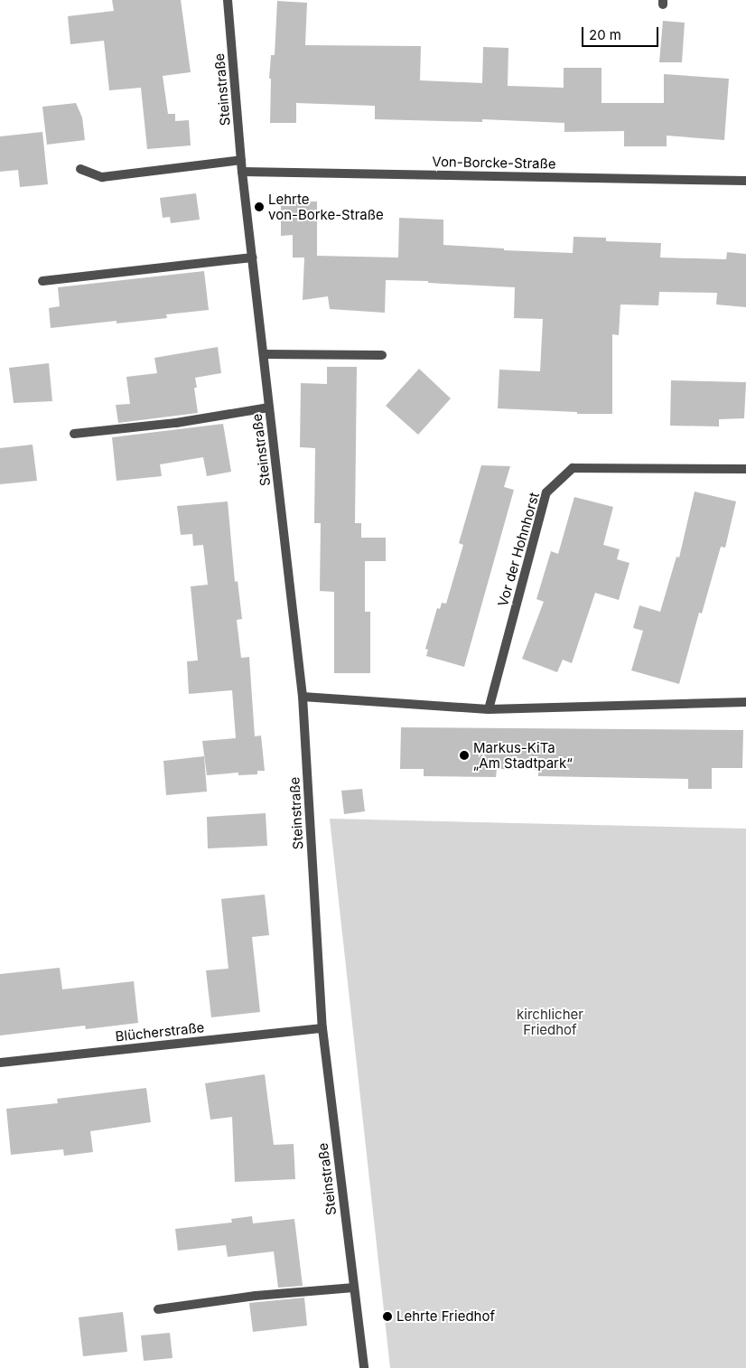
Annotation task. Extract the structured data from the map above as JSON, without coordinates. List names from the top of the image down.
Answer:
{
  "streets": {
    "street": [
      "Steinstraße",
      "Von-Borcke-Straße",
      "Vor der Hohnhorst",
      "Blücherstraße"
    ]
  },
  "crossings": [
    ["Steinstraße", "Von-Borcke-Straße"],
    ["Steinstraße", "Blücherstraße"]
  ],
  "parks": ["kirchlicher Friedhof"],
  "places": ["Lehrte von-Borke-Straße", "Markus-KiTa „Am Stadtpark“", "Lehrte Friedhof"],
  "scale_bar": "20 m"
}
